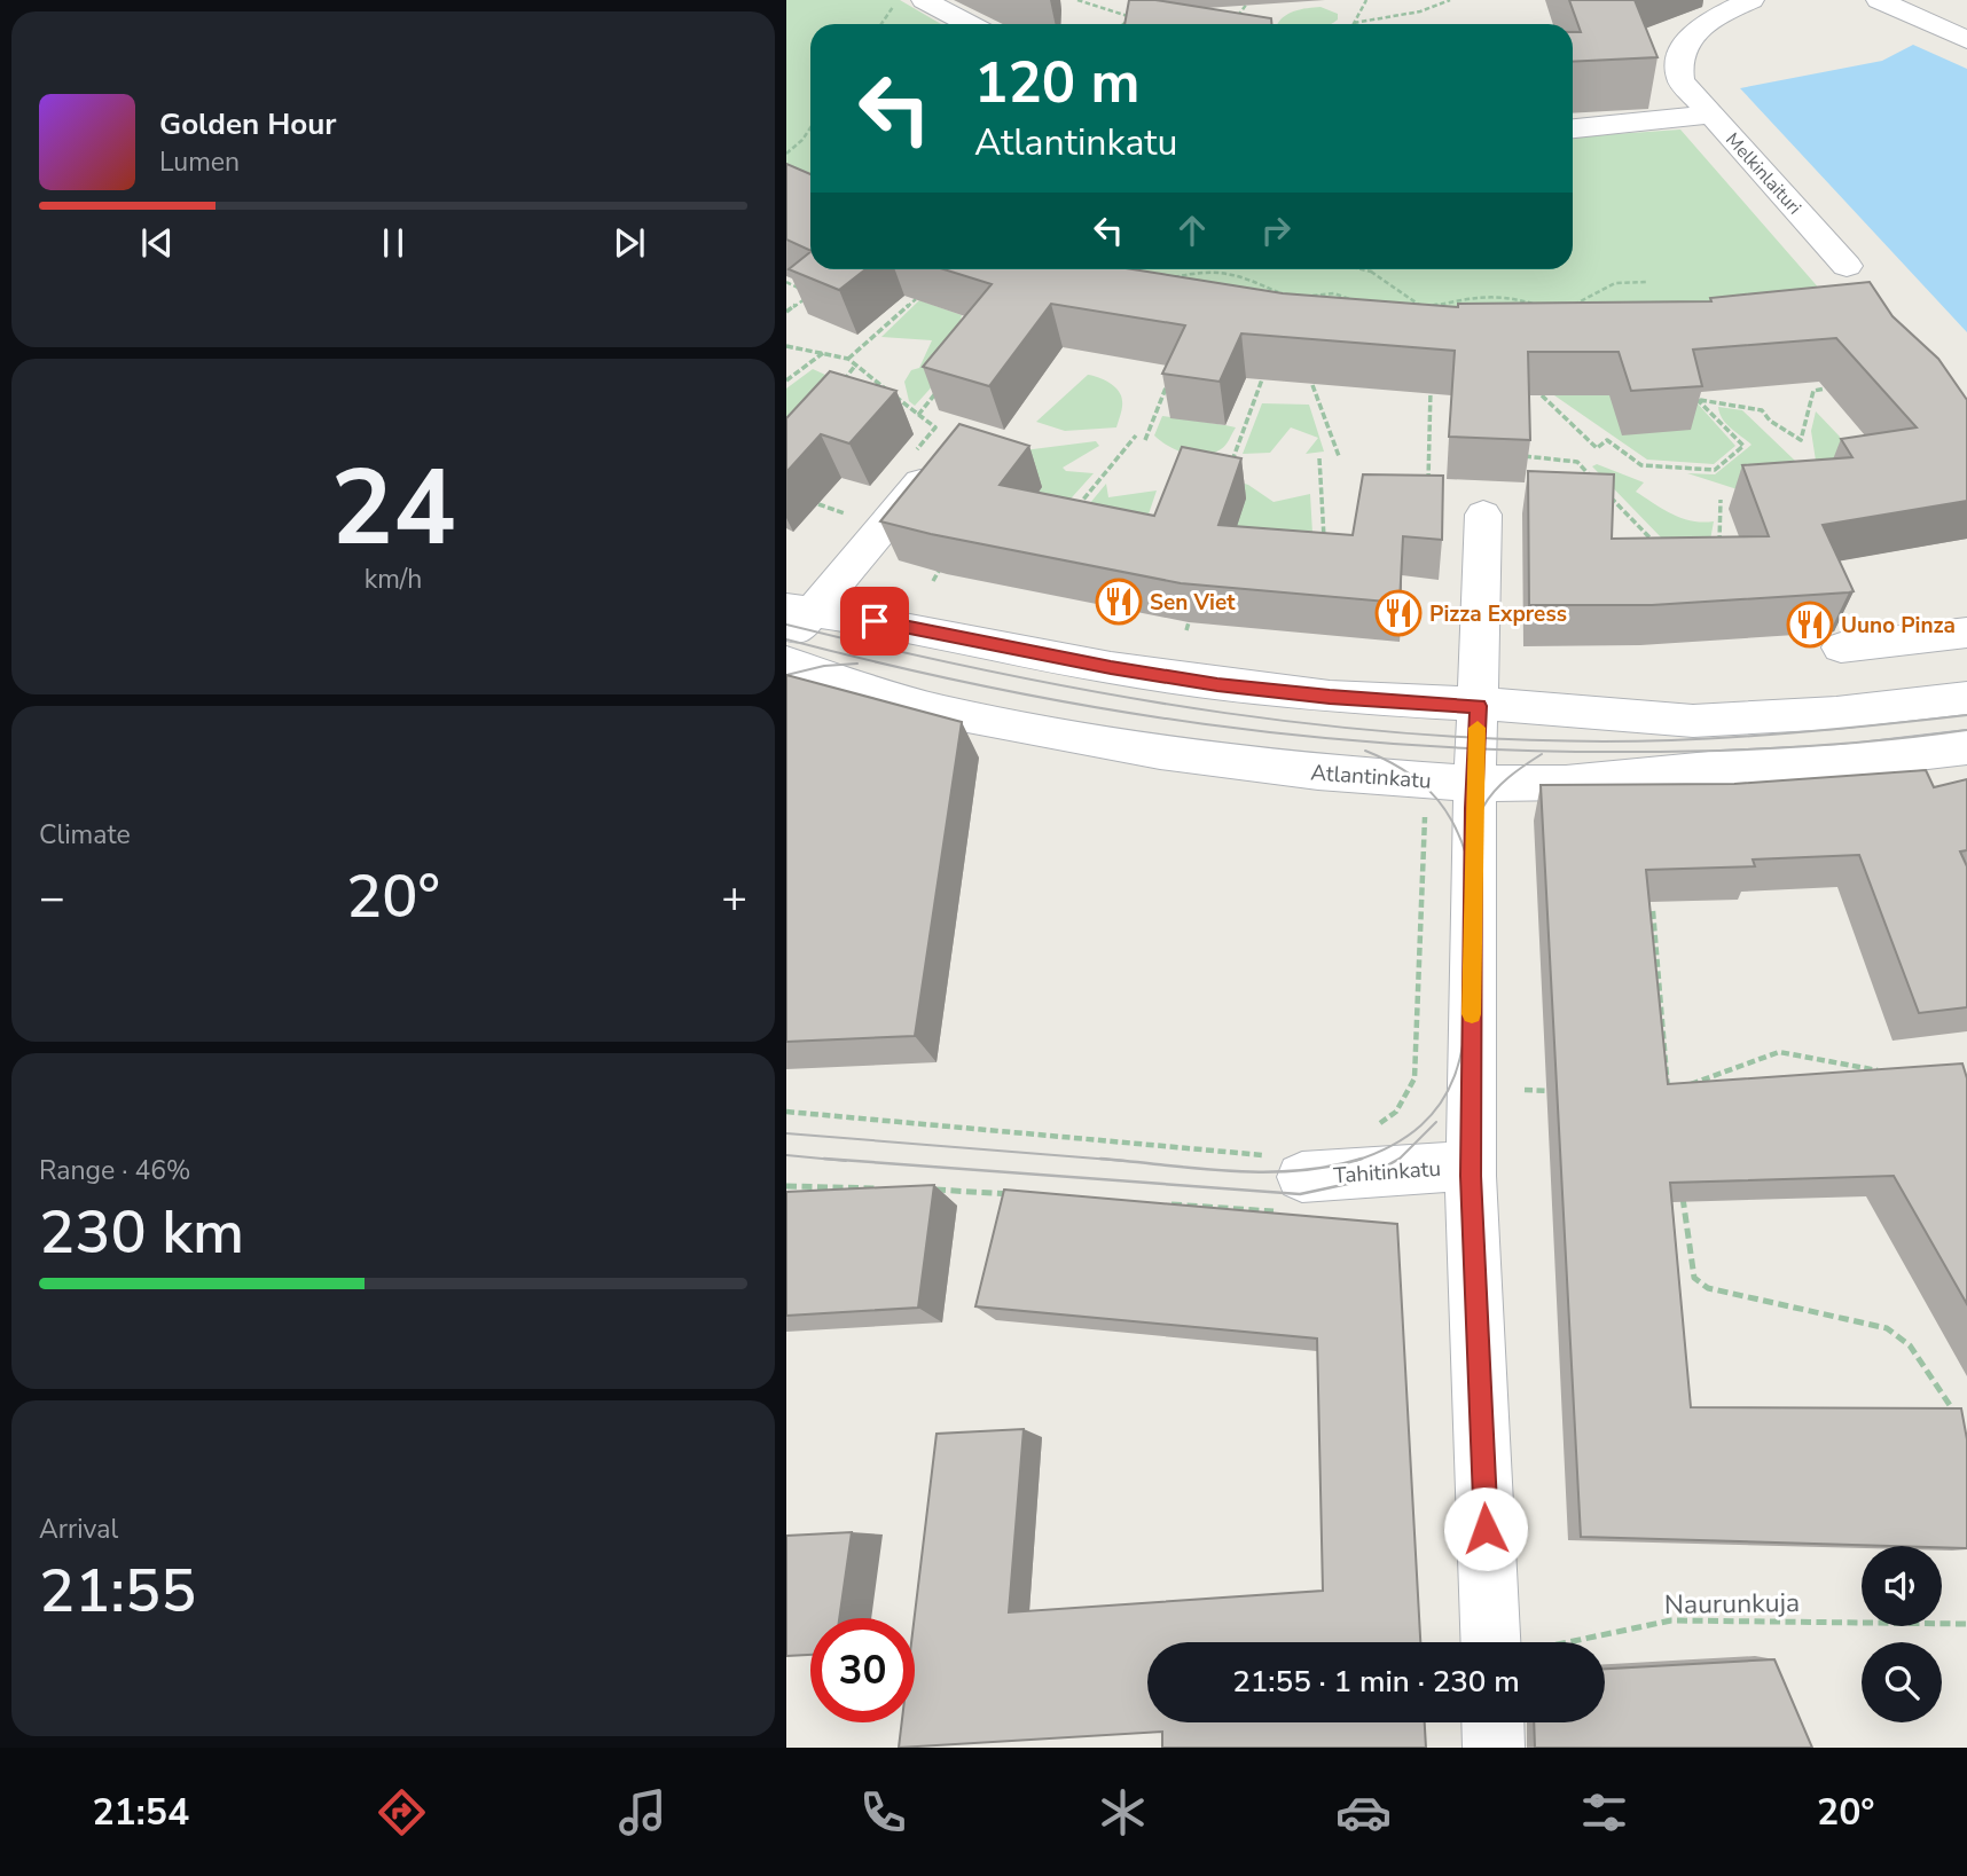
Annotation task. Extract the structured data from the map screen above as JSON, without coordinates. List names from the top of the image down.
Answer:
{
  "streets": {
    "street": ["Melkinlaituri", "Atlantinkatu", "Tahitinkatu"],
    "path": ["Naurunkuja"]
  },
  "places": {
    "restaurant": ["Sen Viet", "Pizza Express", "Uuno Pinza"]
  },
  "page": {
    "turn": ["120 m", "Atlantinkatu"],
    "song": ["Golden Hour", "Lumen"],
    "tile": [
      ["24", "km/h"],
      "Climate",
      ["Range · 46%", "230 km"],
      ["Arrival", "21:55"]
    ],
    "heat": ["−", "20°", "+"],
    "limit": "30",
    "trip": "21:55 · 1 min · 230 m",
    "tabs": ["21:54", "20°"]
  }
}
